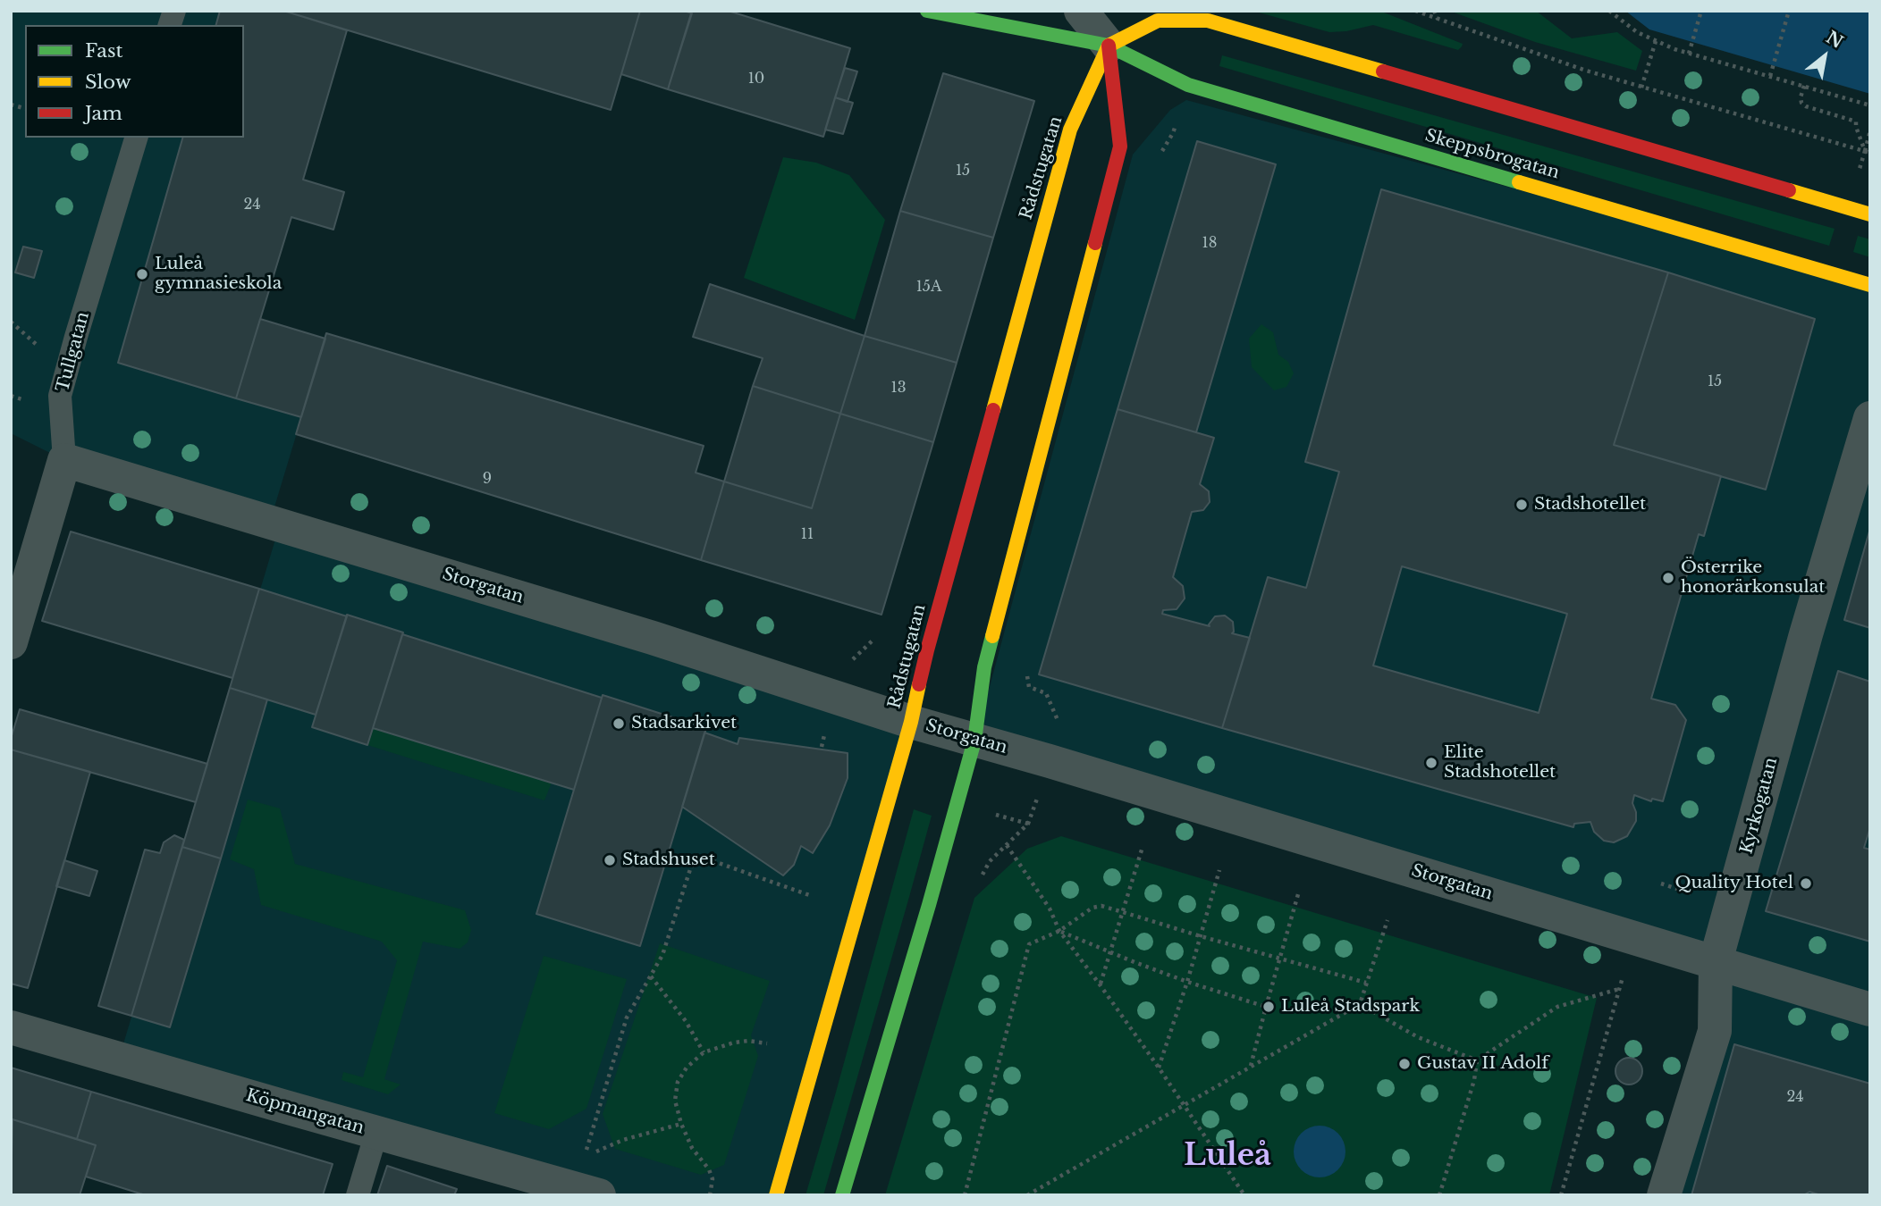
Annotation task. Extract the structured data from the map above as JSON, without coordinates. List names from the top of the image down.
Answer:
{
  "streets": {
    "main road": ["Skeppsbrogatan", "Rådstugatan"],
    "street": [
      "Tullgatan",
      "Storgatan",
      "Kyrkogatan",
      "Köpmangatan"
    ]
  },
  "crossings": [
    ["Skeppsbrogatan", "Rådstugatan"],
    ["Rådstugatan", "Storgatan"],
    ["Tullgatan", "Storgatan"],
    ["Storgatan", "Kyrkogatan"]
  ],
  "districts": ["Luleå"],
  "places": [
    "Luleå gymnasieskola",
    "Stadshotellet",
    "Österrike honorärkonsulat",
    "Stadsarkivet",
    "Elite Stadshotellet",
    "Stadshuset",
    "Quality Hotel",
    "Luleå Stadspark",
    "Gustav II Adolf"
  ],
  "house_numbers": [
    "10",
    "15",
    "24",
    "18",
    "15A",
    "15",
    "13",
    "9",
    "11",
    "24"
  ],
  "legend": ["Fast", "Slow", "Jam"],
  "north": "top right"
}
